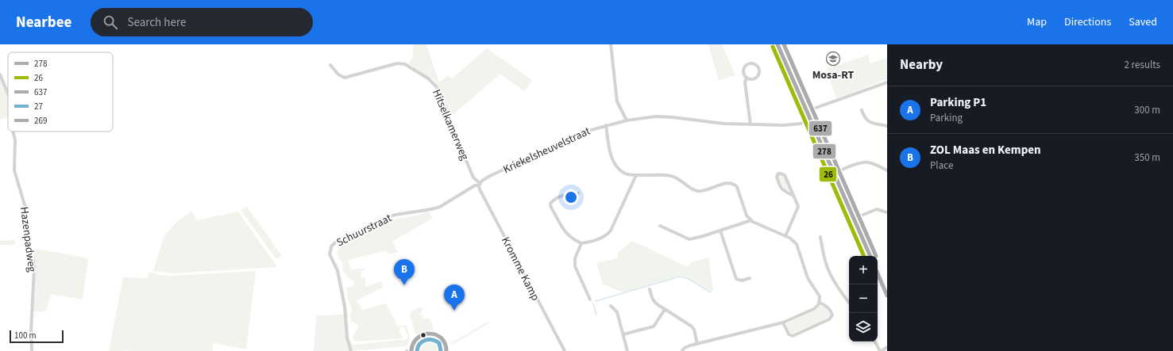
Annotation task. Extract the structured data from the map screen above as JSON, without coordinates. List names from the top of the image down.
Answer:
{
  "streets": {
    "street": [
      "Hitselkamerweg",
      "Kriekelsheuvelstraat",
      "Schuurstraat",
      "Hazenpadweg",
      "Kromme Kamp"
    ]
  },
  "crossings": [
    ["Hitselkamerweg", "Kriekelsheuvelstraat"],
    ["Hitselkamerweg", "Schuurstraat"],
    ["Hitselkamerweg", "Kromme Kamp"],
    ["Kriekelsheuvelstraat", "Schuurstraat"],
    ["Kriekelsheuvelstraat", "Kromme Kamp"],
    ["Schuurstraat", "Kromme Kamp"]
  ],
  "places": {
    "school or university": ["Mosa-RT"]
  },
  "lines": [
    "transit line 278",
    "transit line 637",
    "transit line 26",
    "transit line 269",
    "transit line 27"
  ],
  "legend": [
    "278",
    "26",
    "637",
    "27",
    "269"
  ],
  "scale_bar": "100 m",
  "page": {
    "header": "Nearbee",
    "search": "Search here",
    "nav": ["Map", "Directions", "Saved"],
    "heading": ["Nearby", "2 results"],
    "list": [
      {
        "mark": "A",
        "name": "Parking P1",
        "note": "Parking",
        "value": "300 m"
      },
      {
        "mark": "B",
        "name": "ZOL Maas en Kempen",
        "note": "Place",
        "value": "350 m"
      }
    ],
    "map_buttons": ["+", "−"],
    "pins": ["B", "A"],
    "scale": "100 m"
  }
}
